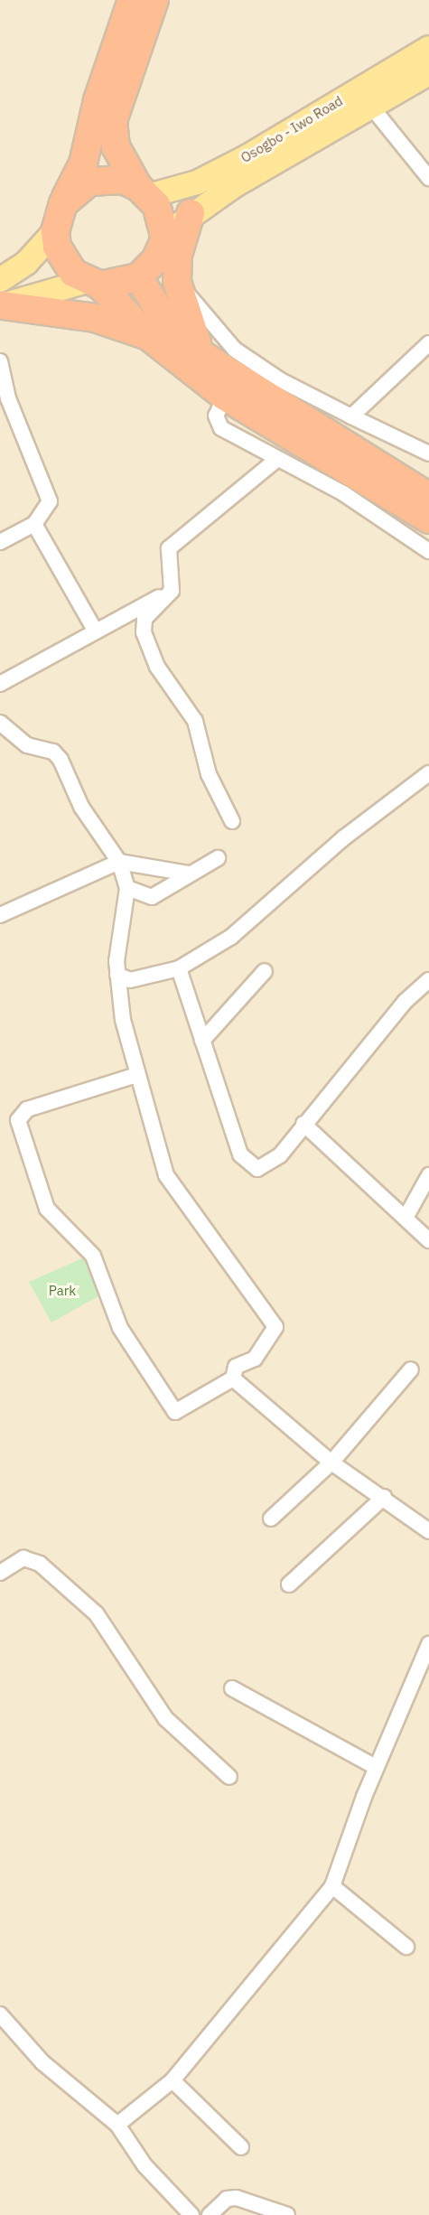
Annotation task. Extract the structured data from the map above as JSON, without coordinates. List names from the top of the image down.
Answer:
{
  "streets": {
    "main road": ["Osogbo - Iwo Road"]
  },
  "parks": ["Park"]
}
